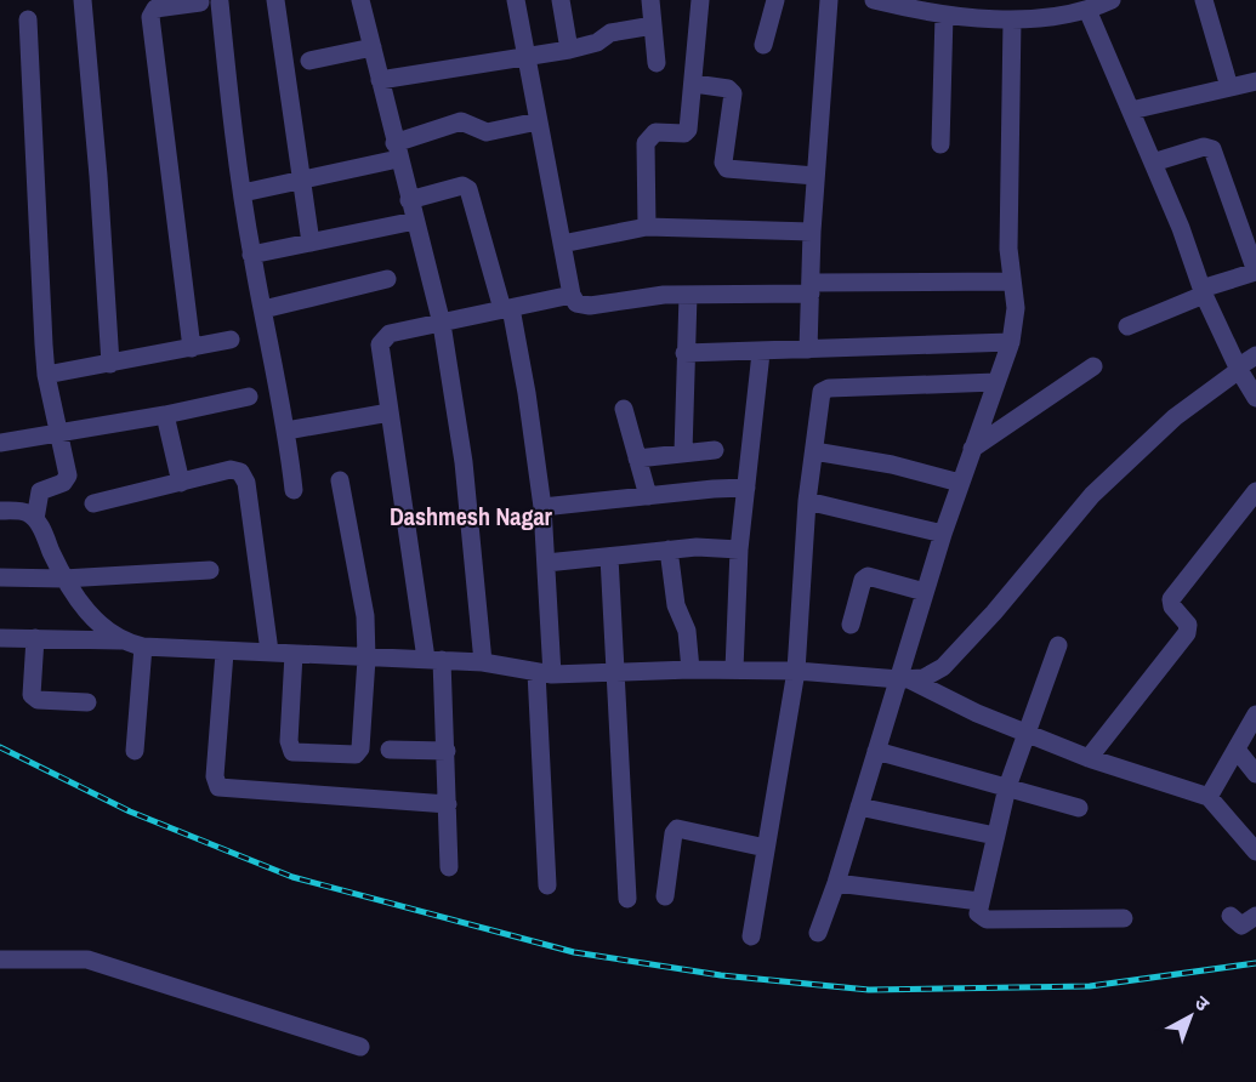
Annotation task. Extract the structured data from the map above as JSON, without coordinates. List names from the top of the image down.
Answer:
{
  "districts": ["Dashmesh Nagar"],
  "north": "top right"
}
